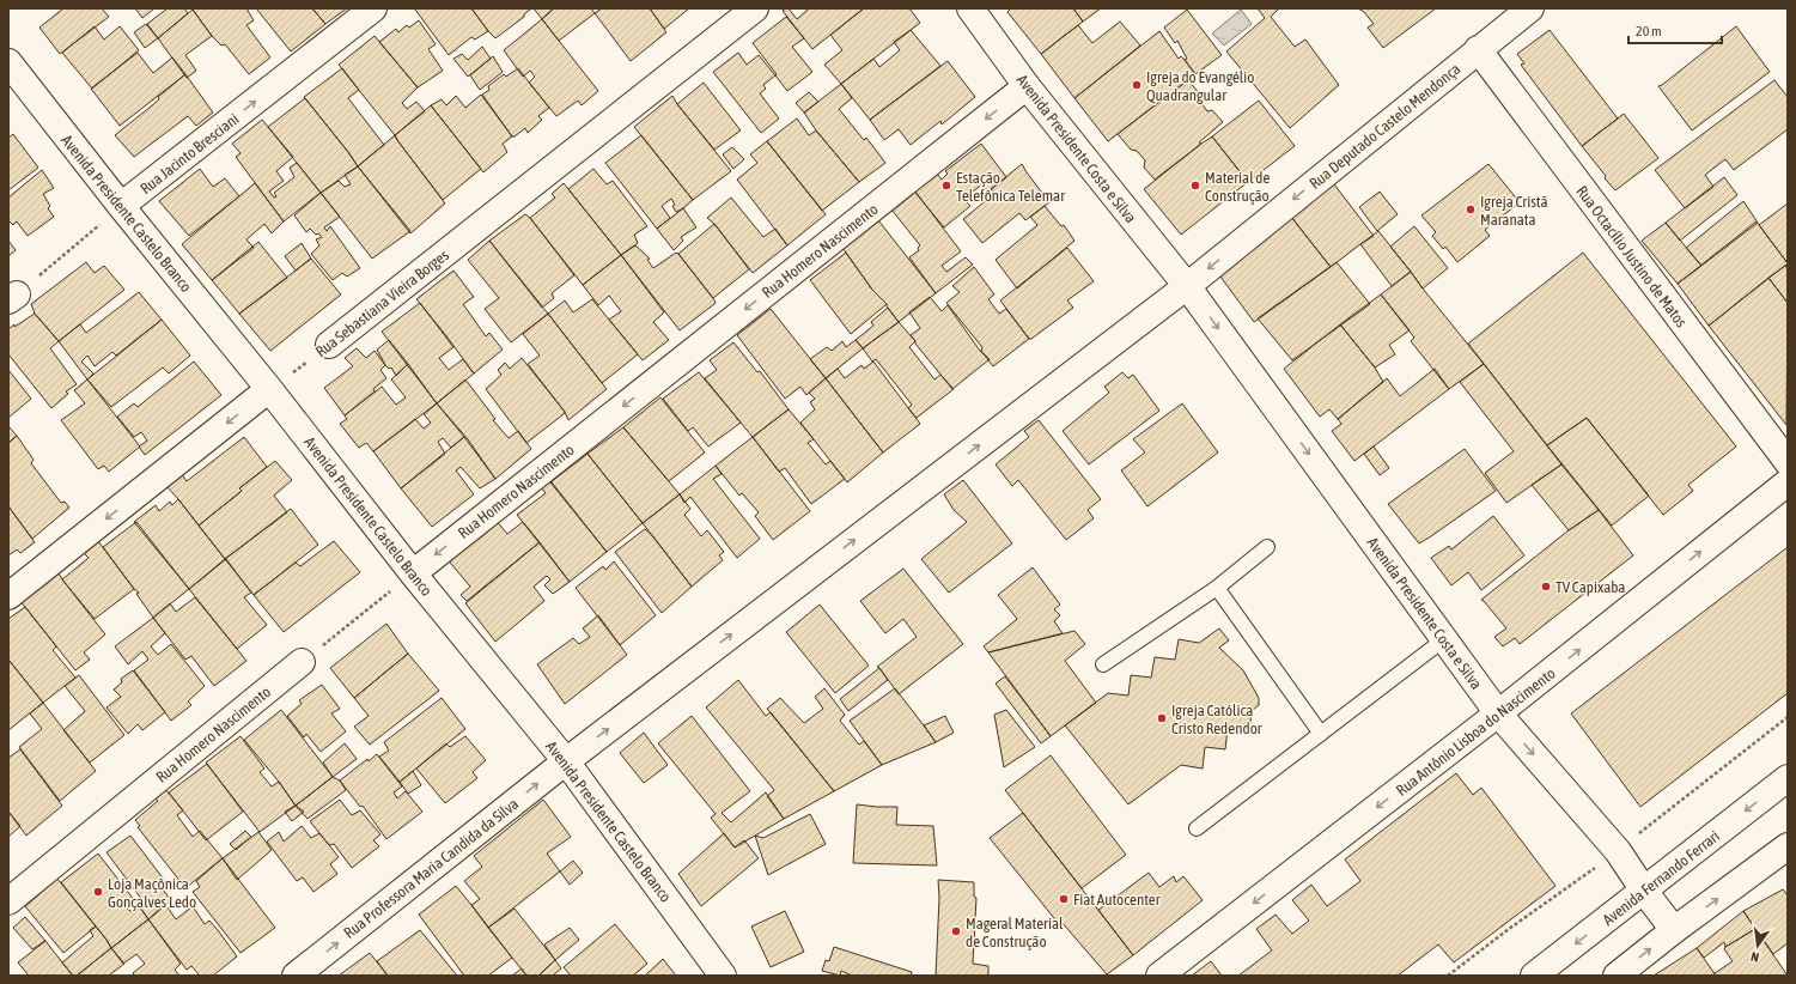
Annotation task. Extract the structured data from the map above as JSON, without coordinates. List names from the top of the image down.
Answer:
{
  "streets": {
    "street": [
      "Rua Deputado Castelo Mendonça",
      "Avenida Presidente Costa e Silva",
      "Rua Jacinto Bresciani",
      "Avenida Presidente Castelo Branco",
      "Rua Homero Nascimento",
      "Rua Octacílio Justino de Matos",
      "Rua Sebastiana Vieira Borges",
      "Rua Antônio Lisboa do Nascimento",
      "Rua Professora Maria Candida da Silva",
      "Avenida Fernando Ferrari"
    ]
  },
  "crossings": [
    ["Rua Deputado Castelo Mendonça", "Avenida Presidente Costa e Silva"],
    ["Rua Deputado Castelo Mendonça", "Rua Octacílio Justino de Matos"],
    ["Avenida Presidente Costa e Silva", "Rua Homero Nascimento"],
    ["Avenida Presidente Costa e Silva", "Rua Antônio Lisboa do Nascimento"],
    ["Avenida Presidente Costa e Silva", "Avenida Fernando Ferrari"],
    ["Rua Jacinto Bresciani", "Avenida Presidente Castelo Branco"],
    ["Avenida Presidente Castelo Branco", "Rua Homero Nascimento"],
    ["Avenida Presidente Castelo Branco", "Rua Sebastiana Vieira Borges"],
    ["Avenida Presidente Castelo Branco", "Rua Professora Maria Candida da Silva"]
  ],
  "one_way": [
    "Rua Deputado Castelo Mendonça",
    "Avenida Presidente Costa e Silva",
    "Rua Jacinto Bresciani",
    "Rua Homero Nascimento",
    "Rua Professora Maria Candida da Silva"
  ],
  "places": [
    "Igreja do Evangélio Quadrangular",
    "Estação Telefônica Telemar",
    "Material de Construção",
    "Igreja Cristã Maranata",
    "TV Capixaba",
    "Igreja Católica Cristo Redendor",
    "Loja Maçônica Gonçalves Ledo",
    "Fiat Autocenter",
    "Mageral Material de Construção"
  ],
  "scale_bar": "20 m",
  "north": "bottom"
}
